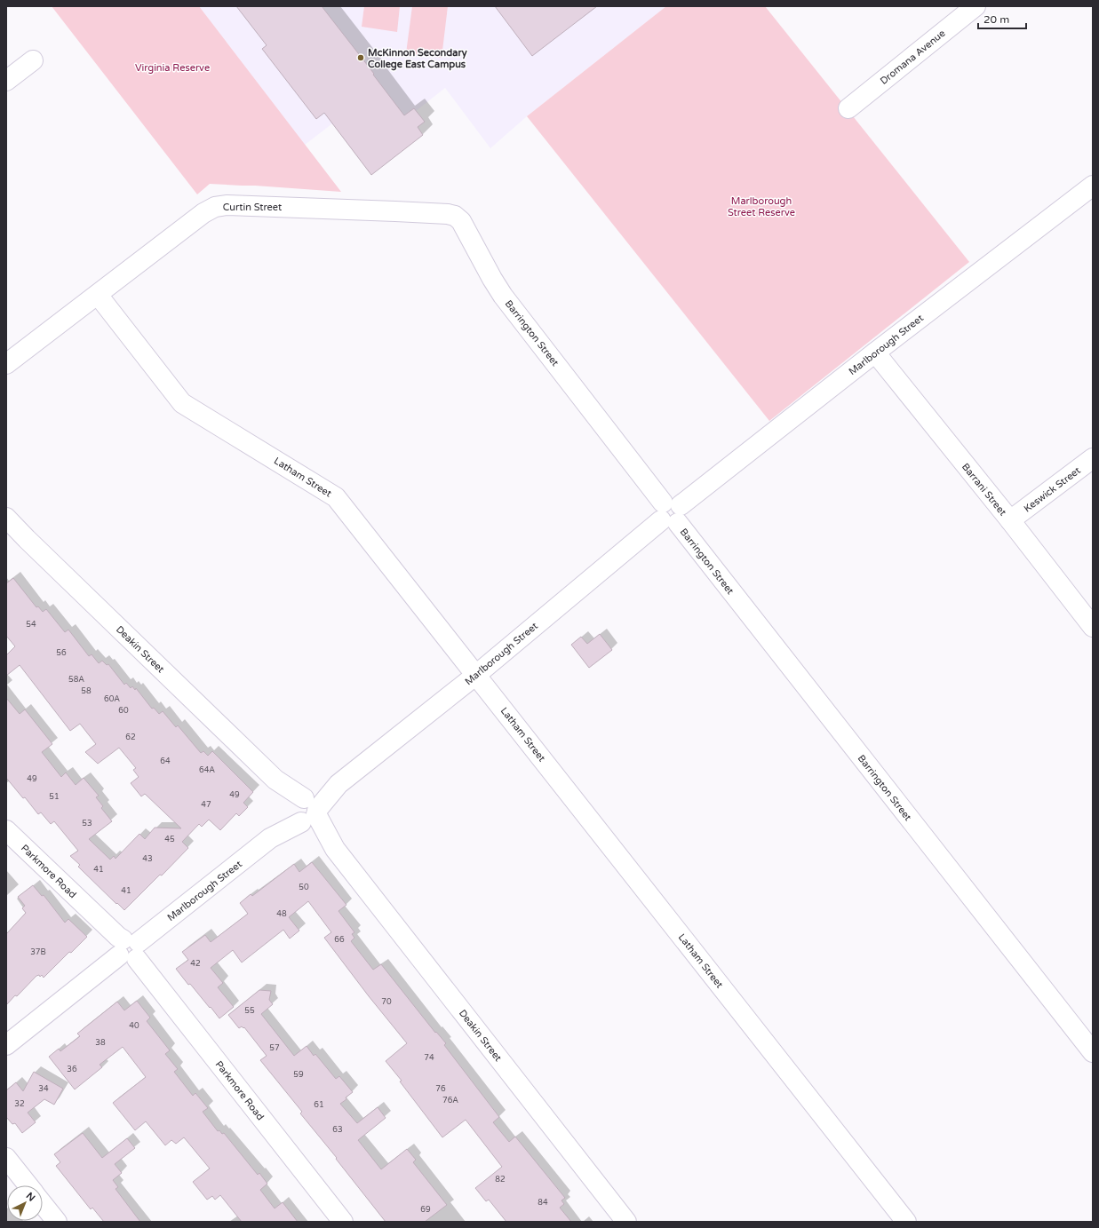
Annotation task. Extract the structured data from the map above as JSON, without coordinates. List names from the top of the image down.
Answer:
{
  "streets": {
    "street": [
      "Dromana Avenue",
      "Curtin Street",
      "Barrington Street",
      "Marlborough Street",
      "Latham Street",
      "Barrani Street",
      "Keswick Street",
      "Deakin Street",
      "Parkmore Road"
    ]
  },
  "crossings": [
    ["Curtin Street", "Barrington Street"],
    ["Curtin Street", "Latham Street"],
    ["Barrington Street", "Marlborough Street"],
    ["Marlborough Street", "Latham Street"],
    ["Marlborough Street", "Barrani Street"],
    ["Marlborough Street", "Deakin Street"],
    ["Marlborough Street", "Parkmore Road"],
    ["Barrani Street", "Keswick Street"]
  ],
  "parks": ["Virginia Reserve", "Marlborough Street Reserve"],
  "places": ["McKinnon Secondary College East Campus"],
  "house_numbers": [
    "54",
    "56",
    "58A",
    "58",
    "60A",
    "60",
    "62",
    "64",
    "64A",
    "49",
    "49",
    "51",
    "47",
    "53",
    "45",
    "43",
    "41",
    "50",
    "41",
    "48",
    "66",
    "37B",
    "42",
    "70",
    "55",
    "40",
    "38",
    "57",
    "74",
    "36",
    "59",
    "34",
    "76",
    "76A",
    "32",
    "61",
    "63",
    "82",
    "84",
    "69"
  ],
  "scale_bar": "20 m",
  "north": "top right"
}
